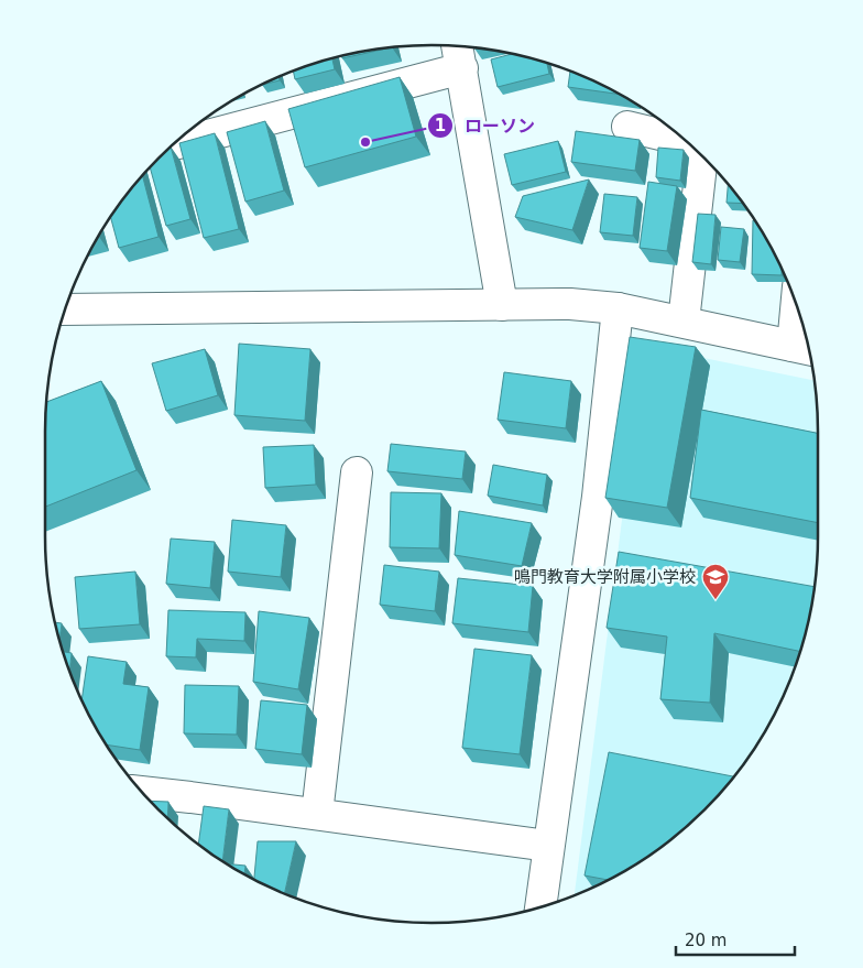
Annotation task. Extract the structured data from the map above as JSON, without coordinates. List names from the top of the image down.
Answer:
{
  "places": {
    "other": ["ローソン"],
    "school or university": ["鳴門教育大学附属小学校"]
  },
  "scale_bar": "20 m"
}
